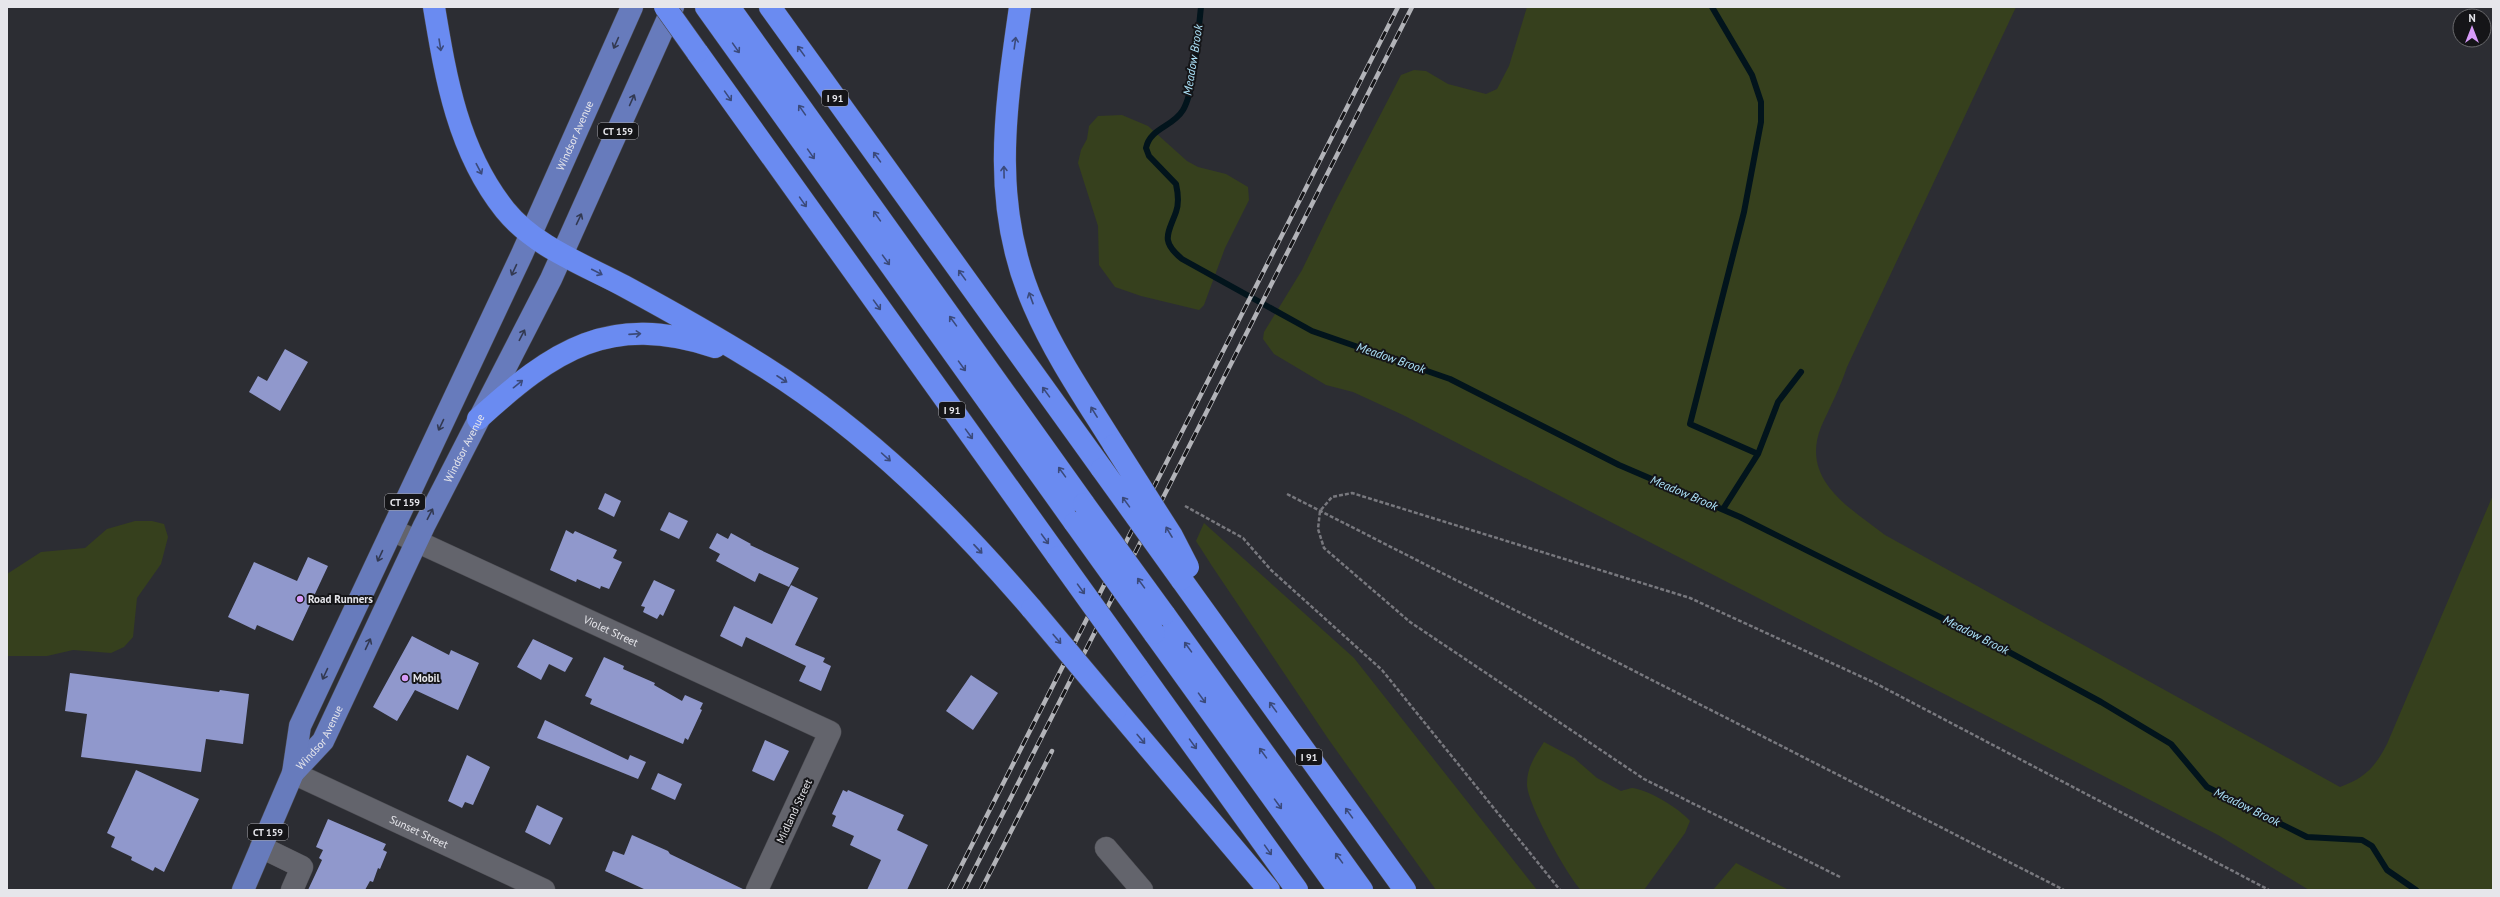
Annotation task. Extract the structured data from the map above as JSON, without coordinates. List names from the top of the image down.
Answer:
{
  "streets": {
    "highway": ["I 91"],
    "main road": ["CT 159", "Windsor Avenue"],
    "street": ["Violet Street", "Midland Street", "Sunset Street"]
  },
  "crossings": [
    ["CT 159", "Windsor Avenue"],
    ["CT 159", "Sunset Street"],
    ["Windsor Avenue", "Violet Street"],
    ["Windsor Avenue", "Sunset Street"],
    ["Violet Street", "Midland Street"]
  ],
  "water": ["Meadow Brook"],
  "places": ["Road Runners", "Mobil"],
  "north": "top"
}
